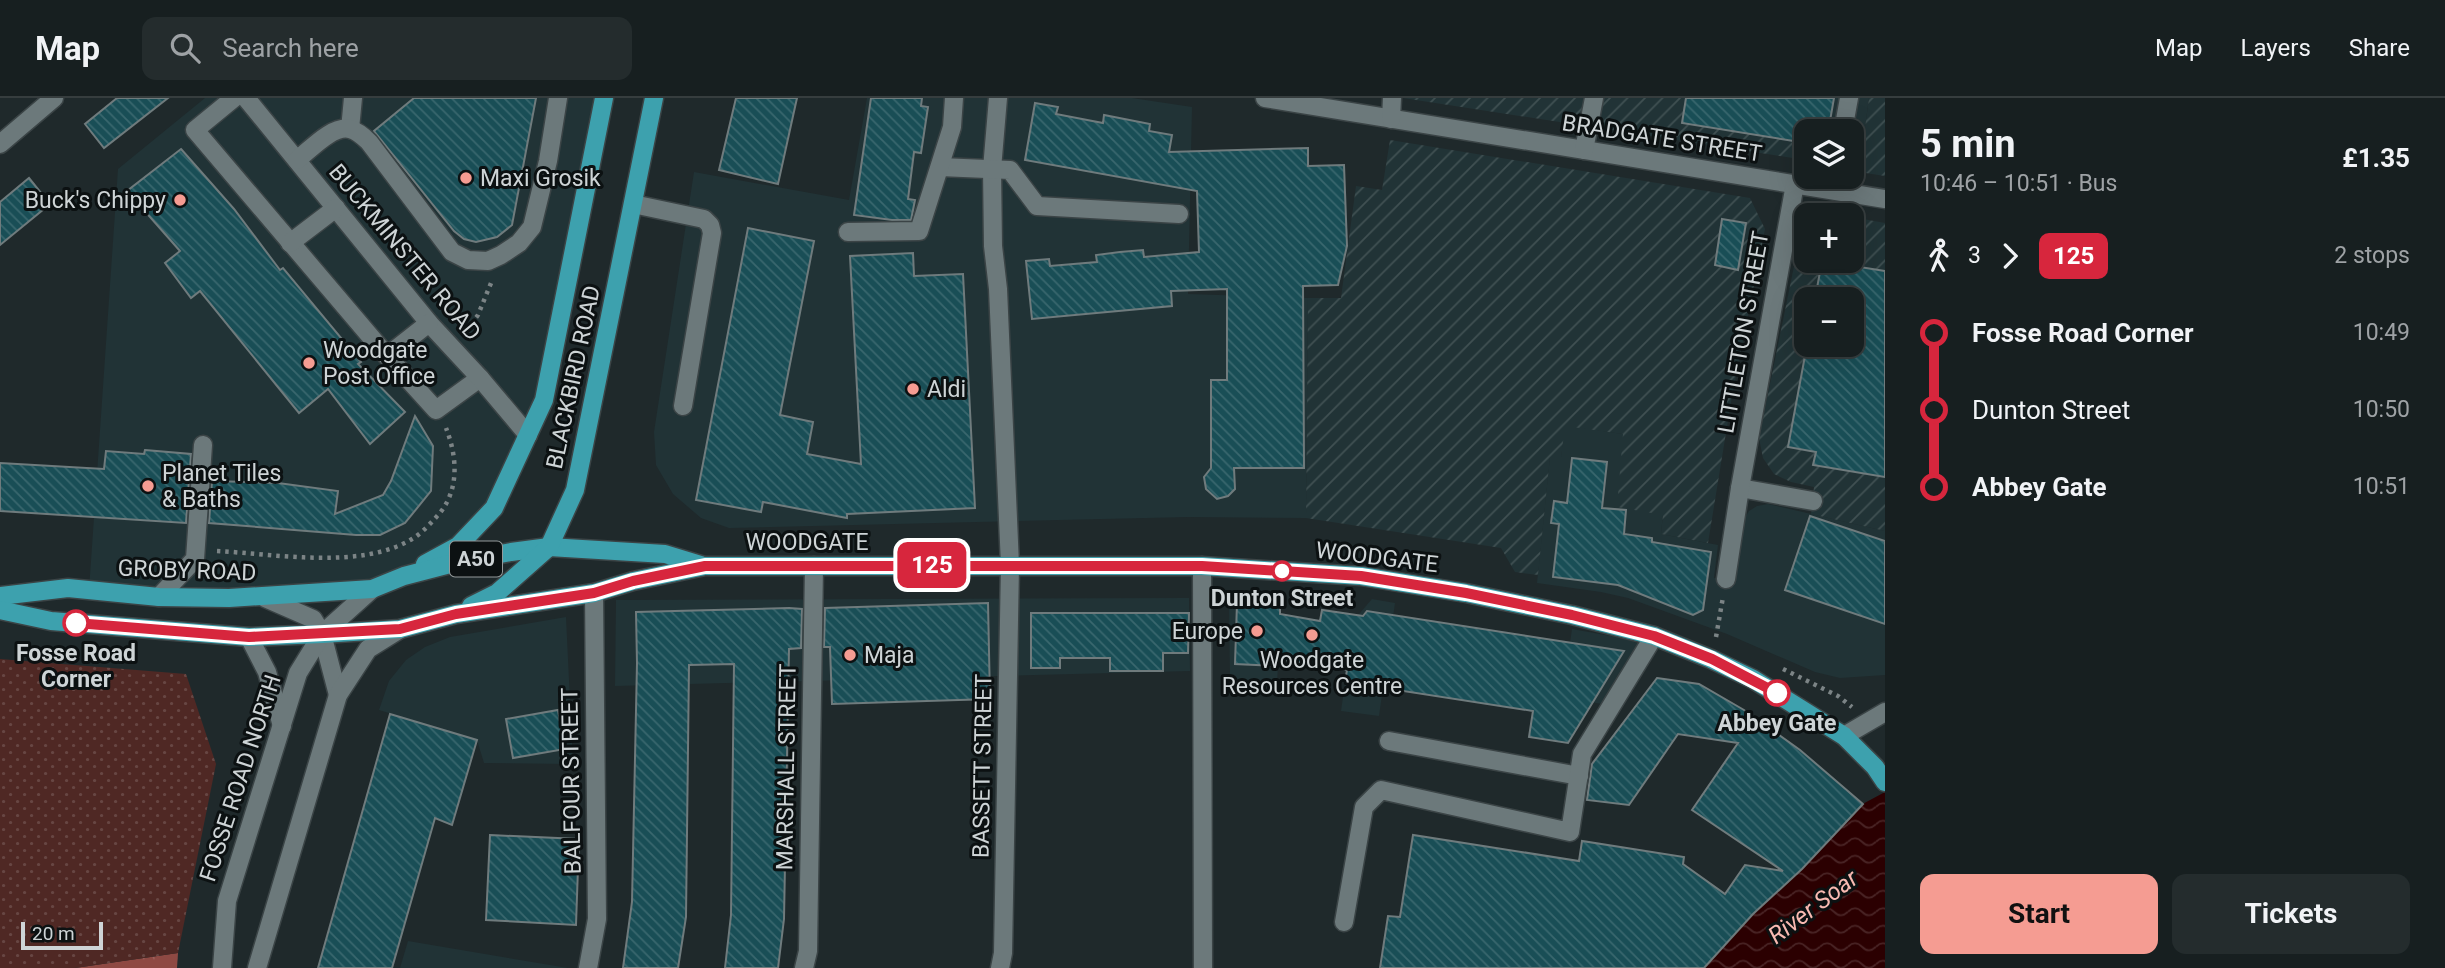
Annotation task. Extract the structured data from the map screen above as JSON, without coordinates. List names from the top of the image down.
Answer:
{
  "streets": {
    "main road": [
      "BLACKBIRD ROAD",
      "WOODGATE",
      "A50",
      "GROBY ROAD"
    ],
    "street": [
      "BRADGATE STREET",
      "BUCKMINSTER ROAD",
      "LITTLETON STREET",
      "BASSETT STREET",
      "MARSHALL STREET",
      "FOSSE ROAD NORTH",
      "BALFOUR STREET"
    ]
  },
  "crossings": [
    ["BUCKMINSTER ROAD", "BLACKBIRD ROAD"],
    ["BLACKBIRD ROAD", "WOODGATE"],
    ["WOODGATE", "A50"],
    ["WOODGATE", "GROBY ROAD"],
    ["WOODGATE", "BASSETT STREET"],
    ["WOODGATE", "MARSHALL STREET"],
    ["WOODGATE", "FOSSE ROAD NORTH"],
    ["WOODGATE", "BALFOUR STREET"],
    ["A50", "FOSSE ROAD NORTH"],
    ["GROBY ROAD", "FOSSE ROAD NORTH"]
  ],
  "water": ["River Soar"],
  "places": [
    "Maxi Grosik",
    "Buck's Chippy",
    "Woodgate Post Office",
    "Aldi",
    "Planet Tiles & Baths",
    "Dunton Street",
    "Fosse Road Corner",
    "Europe",
    "Woodgate Resources Centre",
    "Maja",
    "Abbey Gate"
  ],
  "lines": ["bus line 125"],
  "scale_bar": "20 m",
  "page": {
    "header": "Map",
    "search": "Search here",
    "nav": ["Map", "Layers", "Share"],
    "on_map": "125",
    "heading": ["5 min", "10:46 – 10:51 · Bus", "£1.35"],
    "map_buttons": ["+", "−"],
    "legs": ["3", "125", "2 stops"],
    "list": [
      {
        "name": "Fosse Road Corner",
        "value": "10:49"
      },
      {
        "name": "Dunton Street",
        "value": "10:50"
      },
      {
        "name": "Abbey Gate",
        "value": "10:51"
      }
    ],
    "buttons": ["Start", "Tickets"],
    "scale": "20 m"
  }
}
